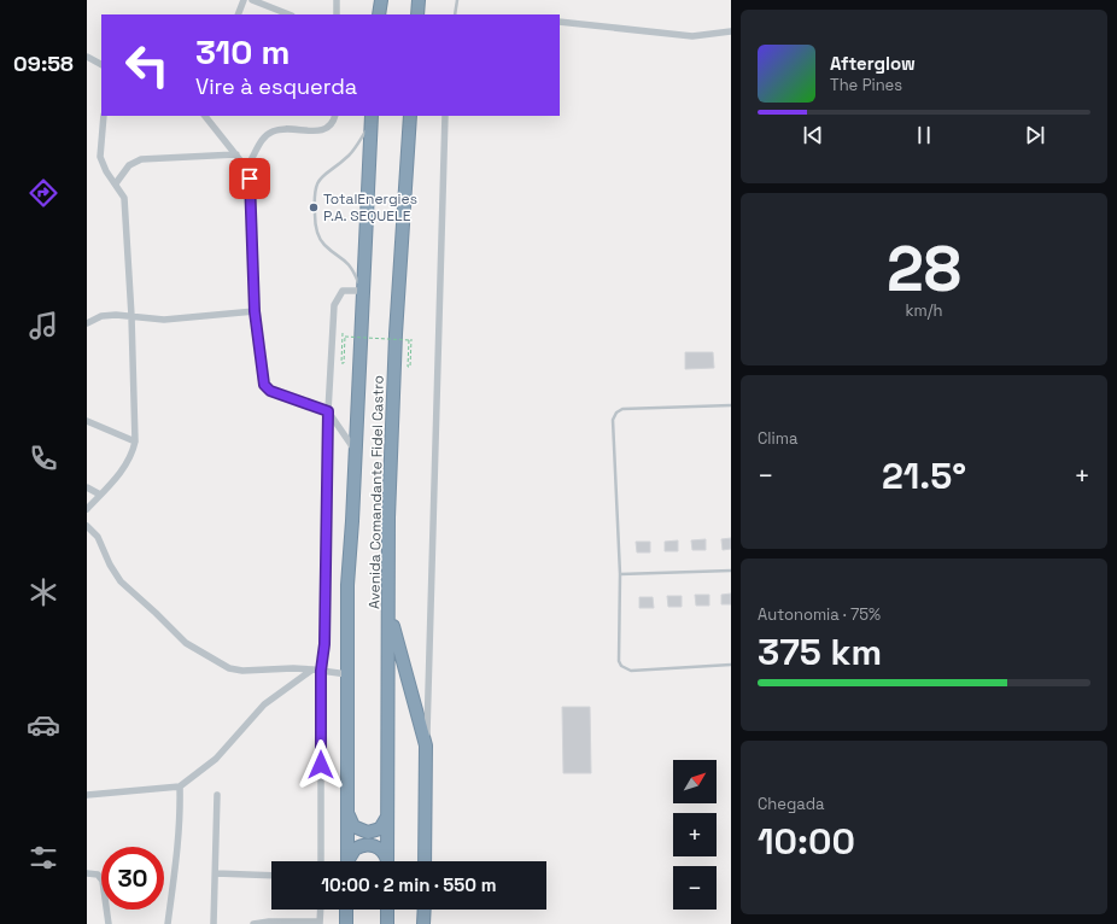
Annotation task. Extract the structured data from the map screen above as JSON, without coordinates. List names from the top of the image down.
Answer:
{
  "streets": {
    "highway": ["Avenida Comandante Fidel Castro"]
  },
  "places": ["TotalEnergies P.A. SEQUELE"],
  "north": "top right",
  "page": {
    "tabs": "09:58",
    "turn": ["310 m", "Vire à esquerda"],
    "song": ["Afterglow", "The Pines"],
    "tile": [
      ["28", "km/h"],
      "Clima",
      ["Autonomia · 75%", "375 km"],
      ["Chegada", "10:00"]
    ],
    "heat": ["−", "21.5°", "+"],
    "map_buttons": ["+", "−"],
    "limit": "30",
    "trip": "10:00 · 2 min · 550 m"
  }
}
